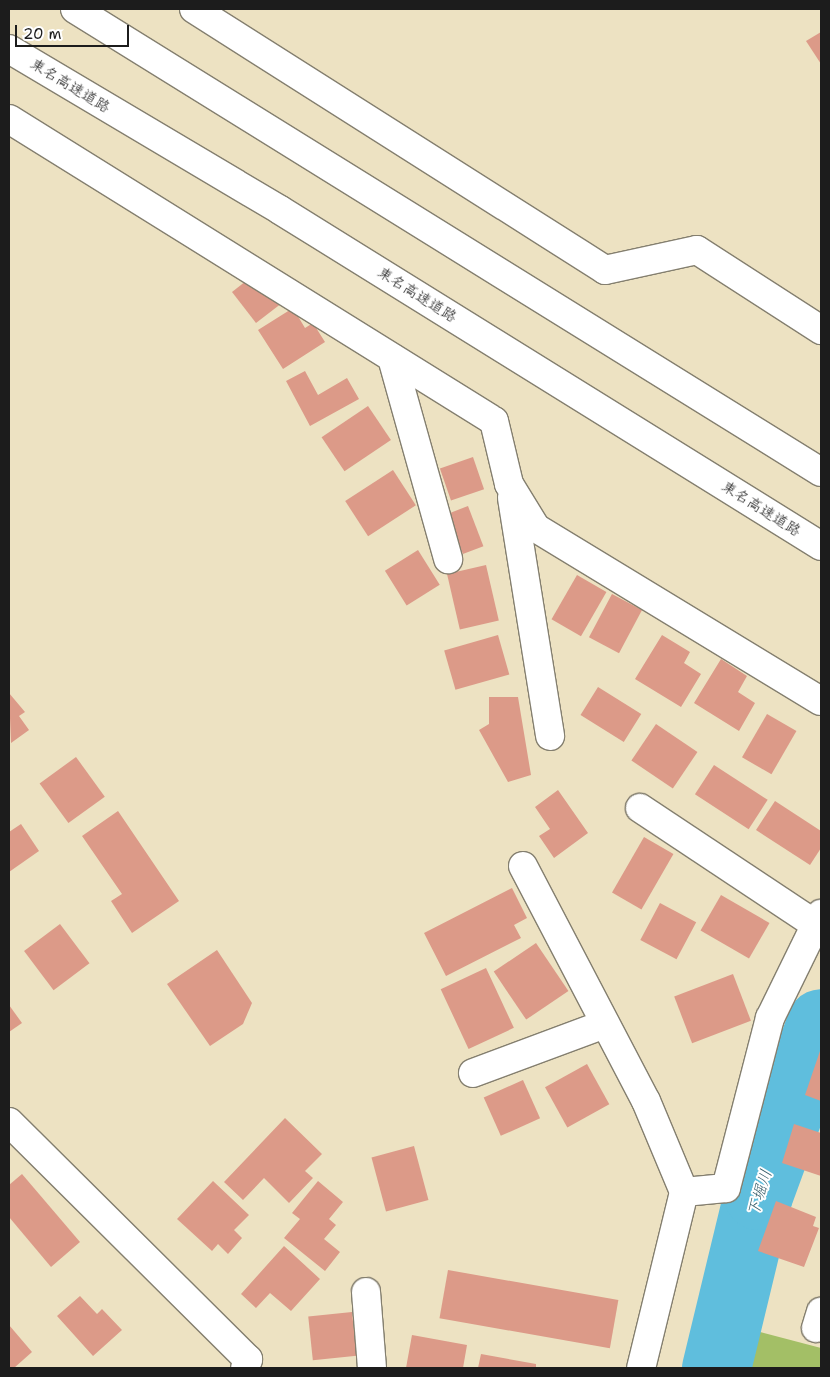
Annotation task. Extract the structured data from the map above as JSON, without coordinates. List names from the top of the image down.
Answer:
{
  "streets": {
    "main road": ["東名高速道路"]
  },
  "water": ["下堀川"],
  "scale_bar": "20 m"
}
